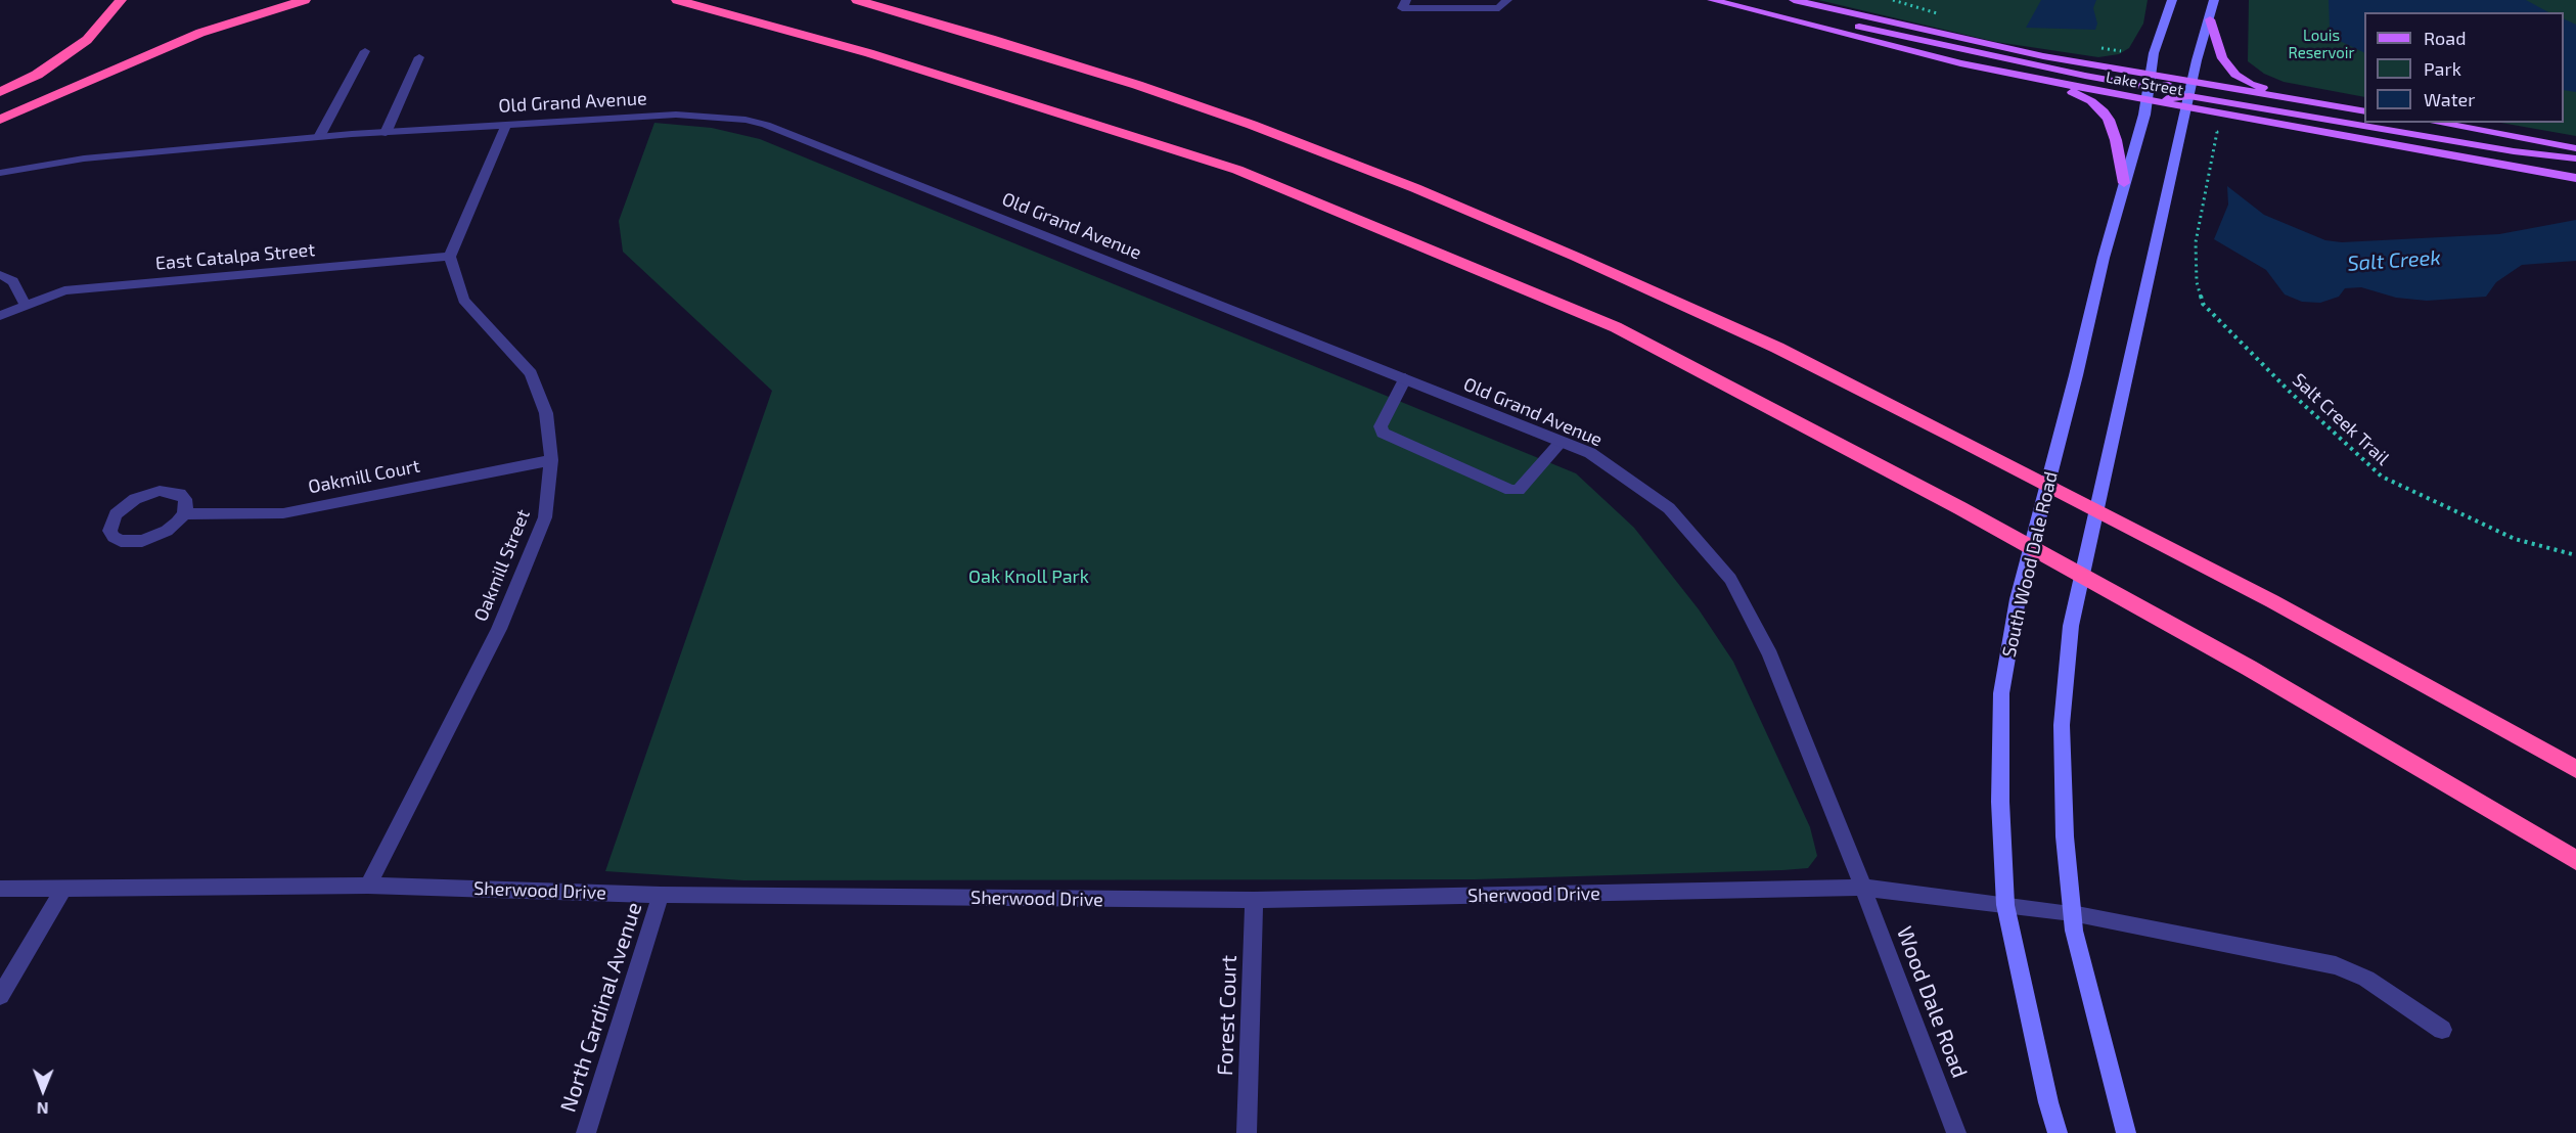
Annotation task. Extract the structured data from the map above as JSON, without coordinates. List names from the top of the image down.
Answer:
{
  "streets": {
    "main road": ["Lake Street", "South Wood Dale Road"],
    "street": [
      "Old Grand Avenue",
      "East Catalpa Street",
      "Oakmill Court",
      "Oakmill Street",
      "Sherwood Drive",
      "Wood Dale Road",
      "North Cardinal Avenue",
      "Forest Court"
    ],
    "path": ["Salt Creek Trail"]
  },
  "crossings": [
    ["Lake Street", "South Wood Dale Road"],
    ["Old Grand Avenue", "Sherwood Drive"],
    ["Old Grand Avenue", "Wood Dale Road"],
    ["East Catalpa Street", "Oakmill Street"],
    ["Oakmill Court", "Oakmill Street"],
    ["South Wood Dale Road", "Sherwood Drive"],
    ["Oakmill Street", "Sherwood Drive"],
    ["Sherwood Drive", "Wood Dale Road"],
    ["Sherwood Drive", "North Cardinal Avenue"],
    ["Sherwood Drive", "Forest Court"]
  ],
  "water": ["Salt Creek"],
  "parks": ["Louis Reservoir", "Oak Knoll Park"],
  "legend": ["Road", "Park", "Water"],
  "north": "bottom"
}
